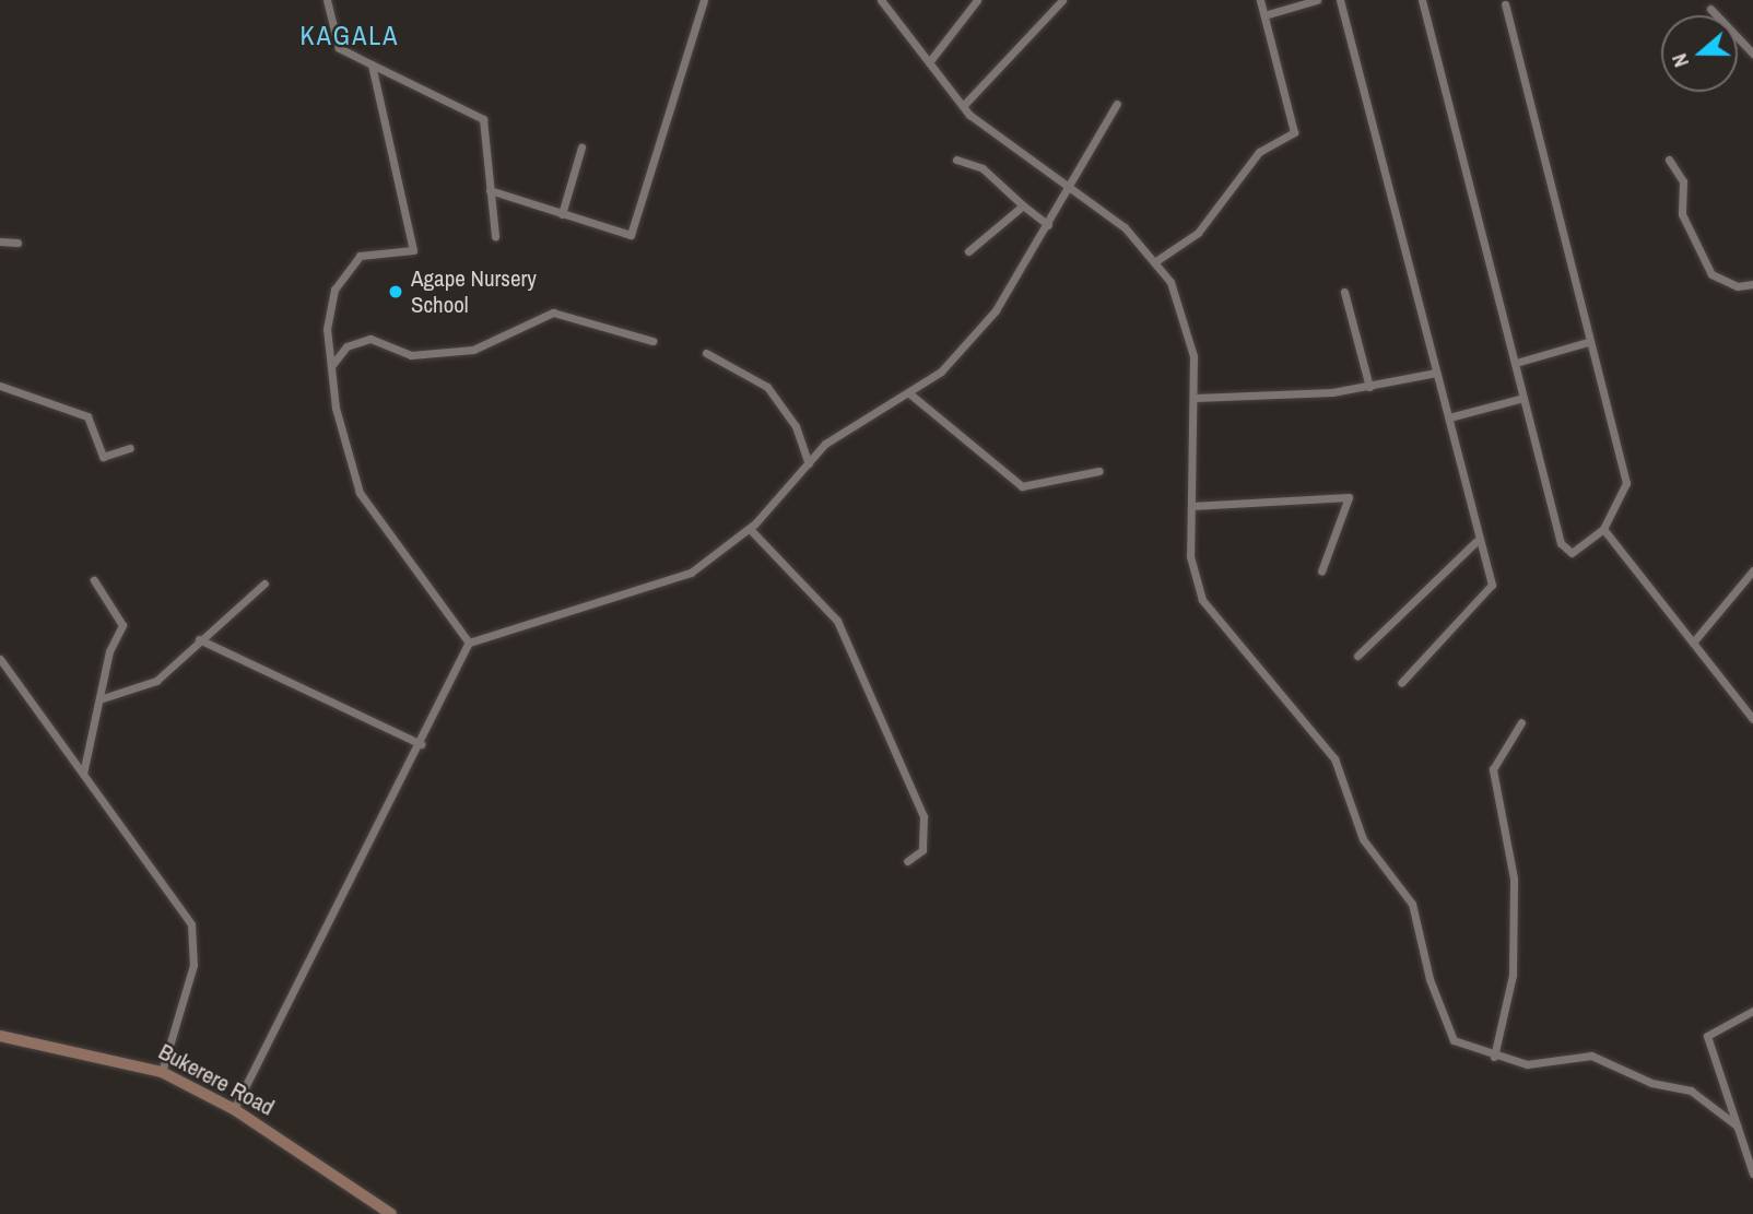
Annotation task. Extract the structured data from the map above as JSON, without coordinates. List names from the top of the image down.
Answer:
{
  "streets": {
    "street": ["Bukerere Road"]
  },
  "districts": ["KAGALA"],
  "places": ["Agape Nursery School"],
  "north": "left"
}
